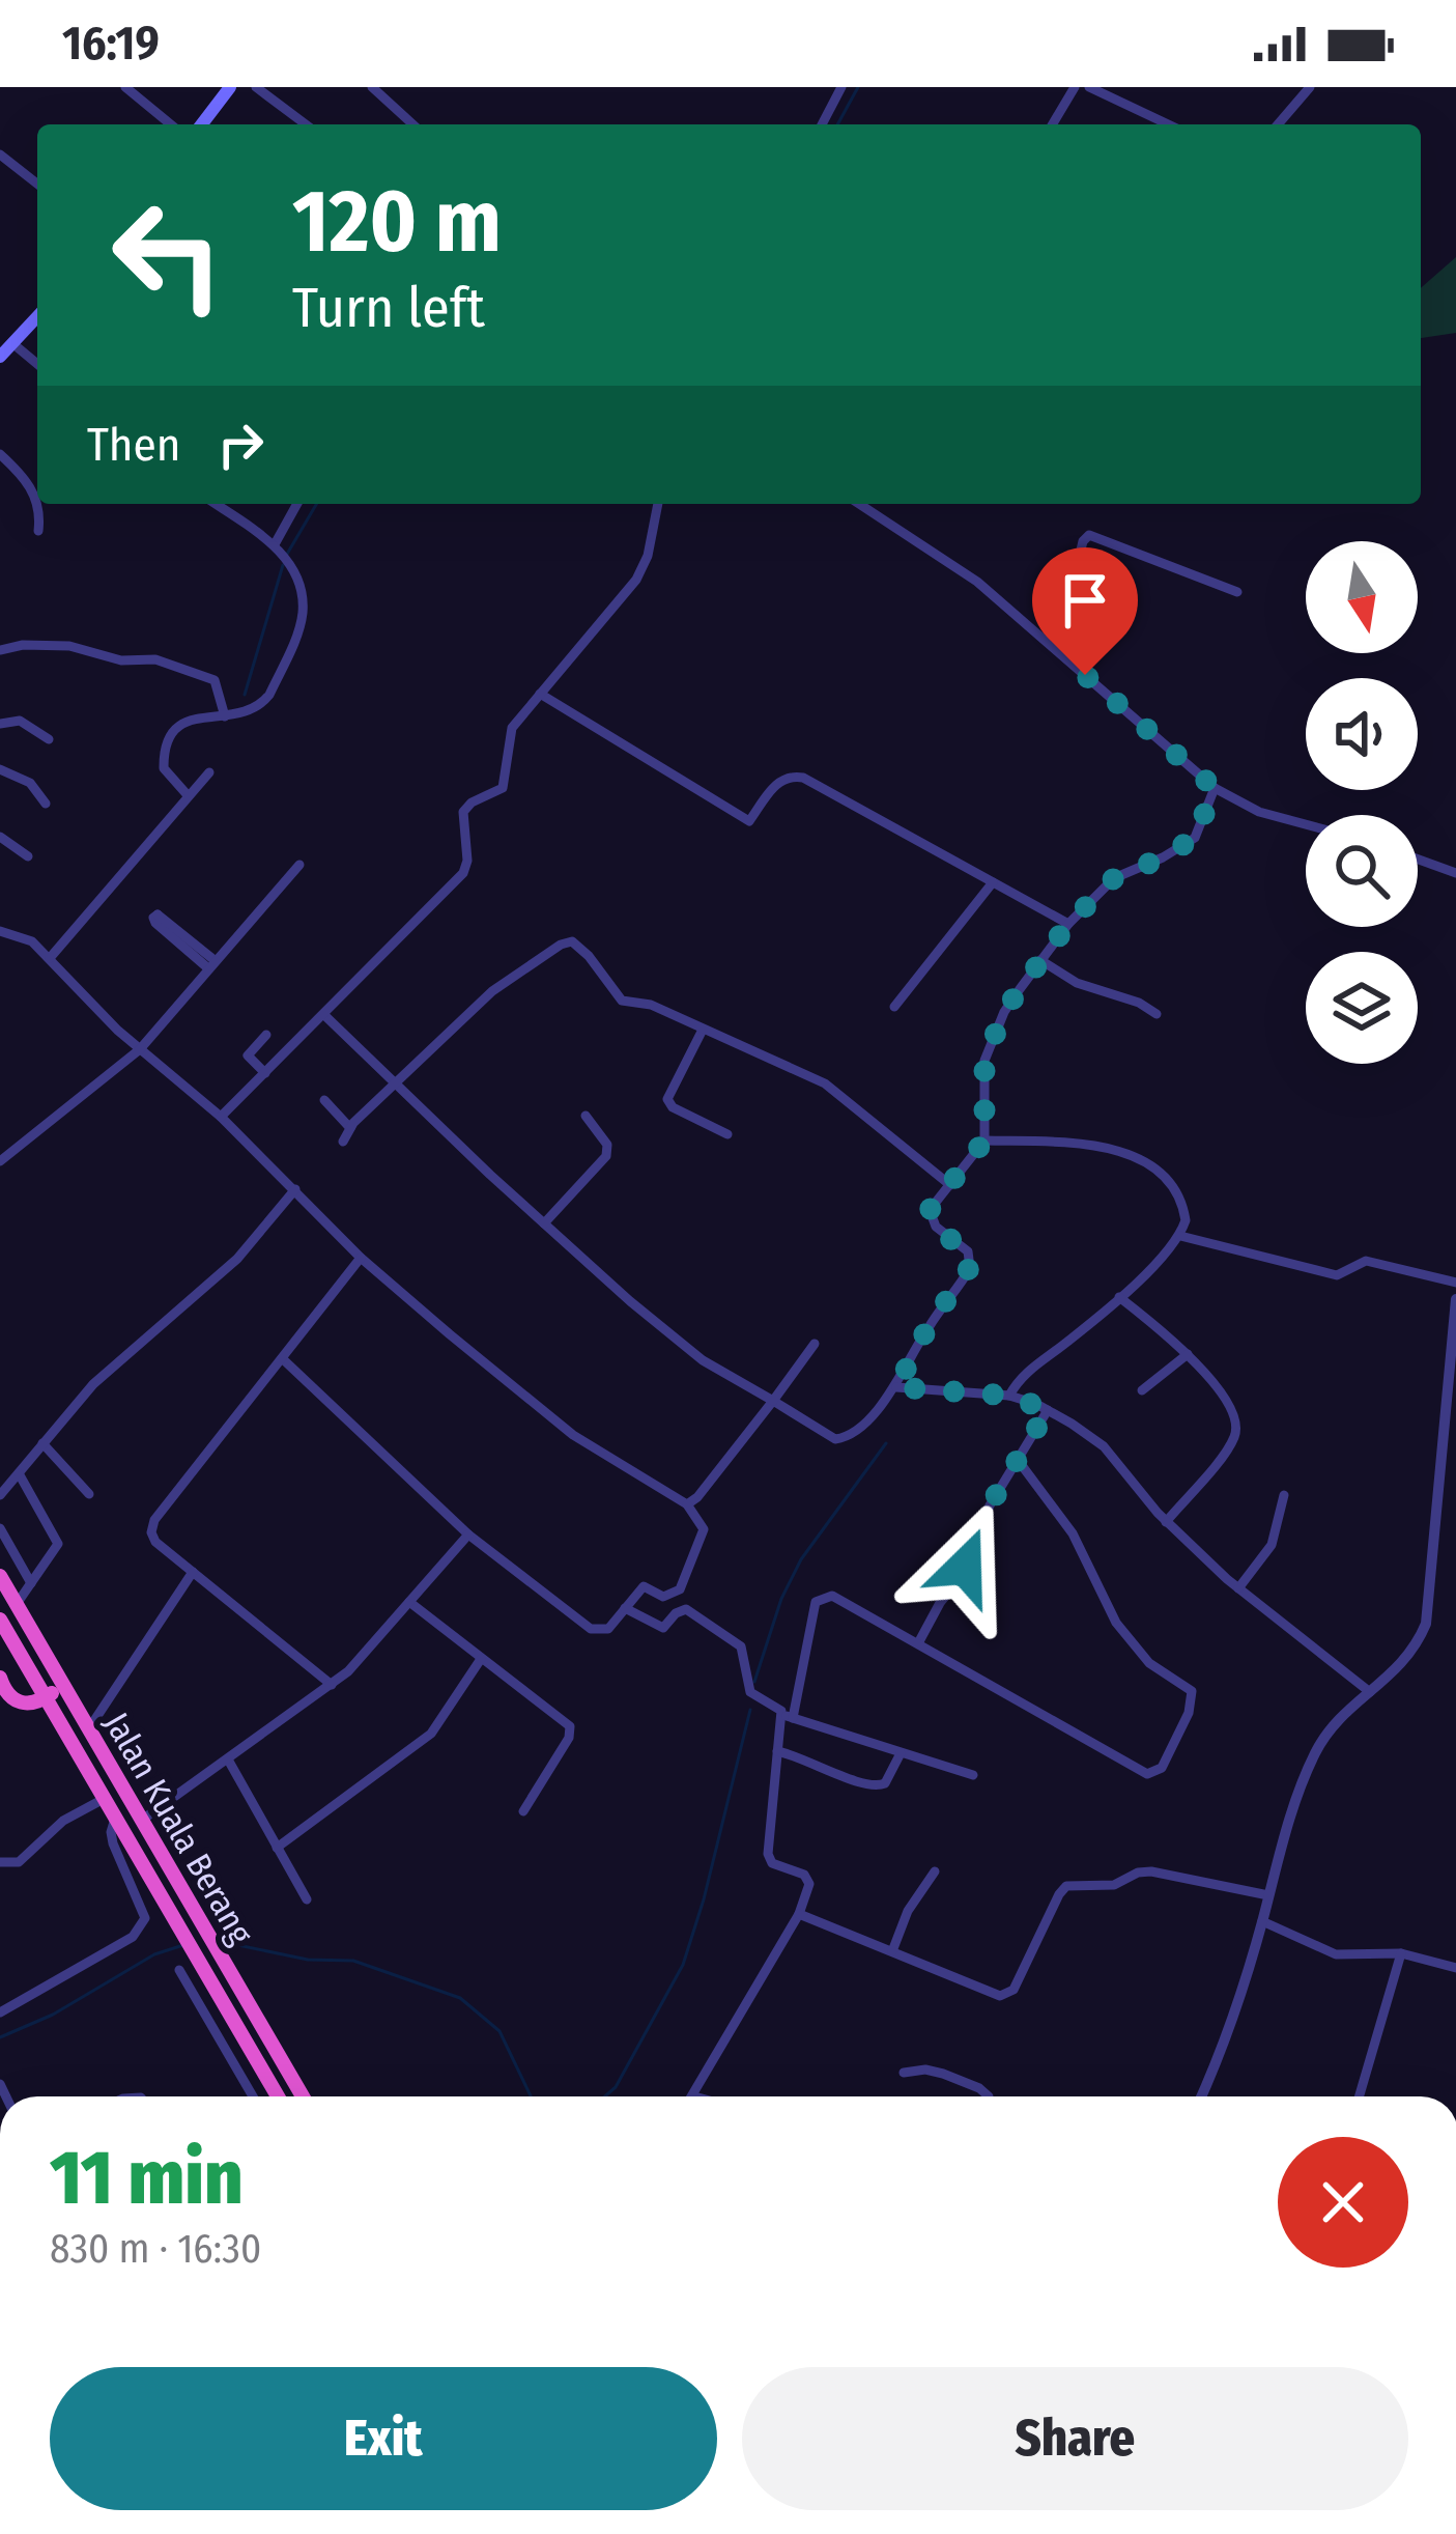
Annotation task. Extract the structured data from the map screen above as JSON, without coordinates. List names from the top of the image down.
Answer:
{
  "streets": {
    "highway": ["Jalan Kuala Berang"]
  },
  "north": "bottom",
  "page": {
    "status": "16:19",
    "turn": ["120 m", "Turn left"],
    "then": "Then",
    "heading": ["11 min", "830 m · 16:30"],
    "buttons": ["Exit", "Share"]
  }
}
